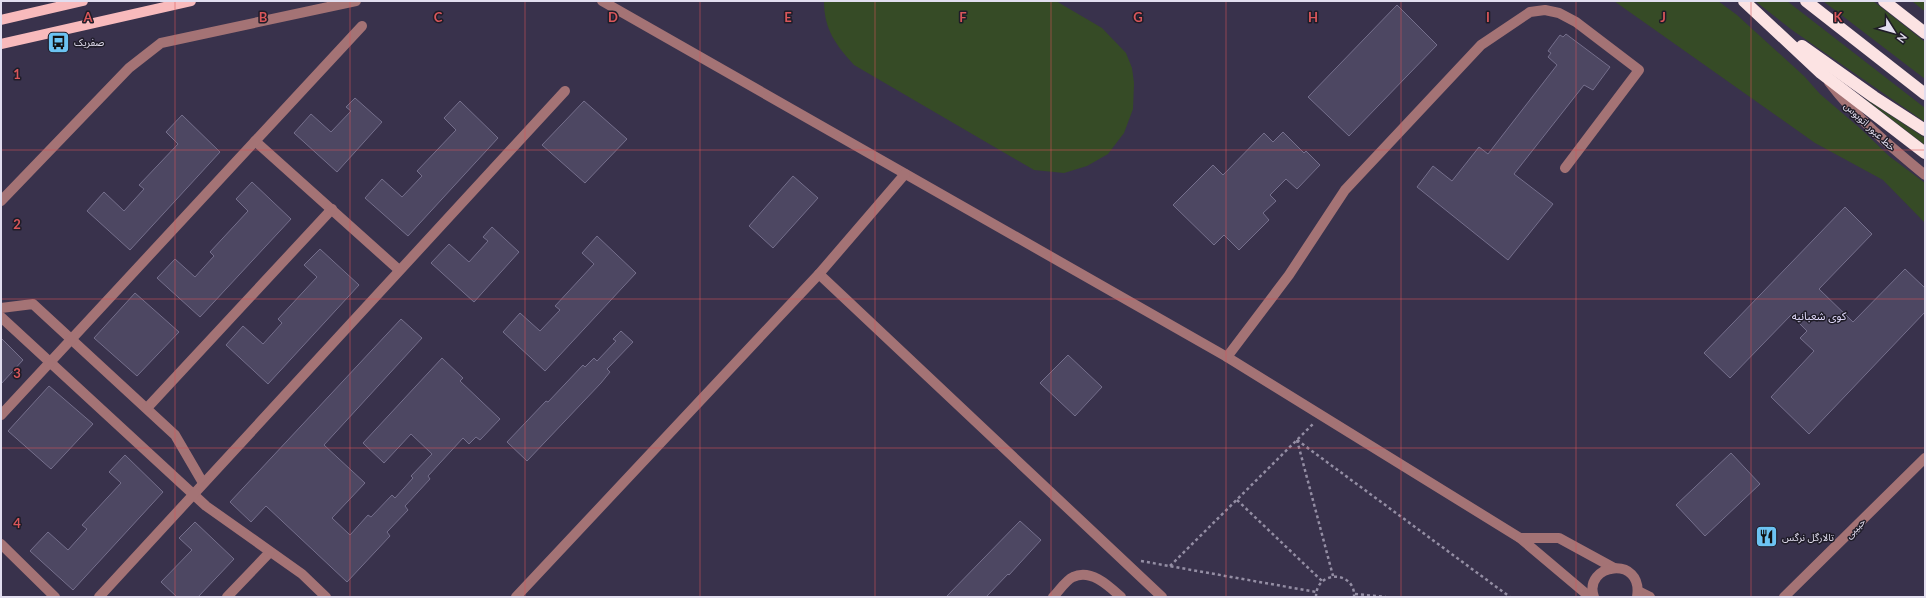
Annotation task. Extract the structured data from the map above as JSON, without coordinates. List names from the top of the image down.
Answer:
{
  "streets": {
    "street": ["خط عبور اتوبوس", "حبیبی"]
  },
  "districts": ["کوی شعبانیه"],
  "places": {
    "bus stop": ["صفریک"],
    "restaurant": ["تالارگل نرگس"]
  },
  "north": "bottom right",
  "grid": {
    "columns": [
      "A",
      "B",
      "C",
      "D",
      "E",
      "F",
      "G",
      "H",
      "I",
      "J",
      "K"
    ],
    "rows": [
      "1",
      "2",
      "3",
      "4"
    ]
  }
}
